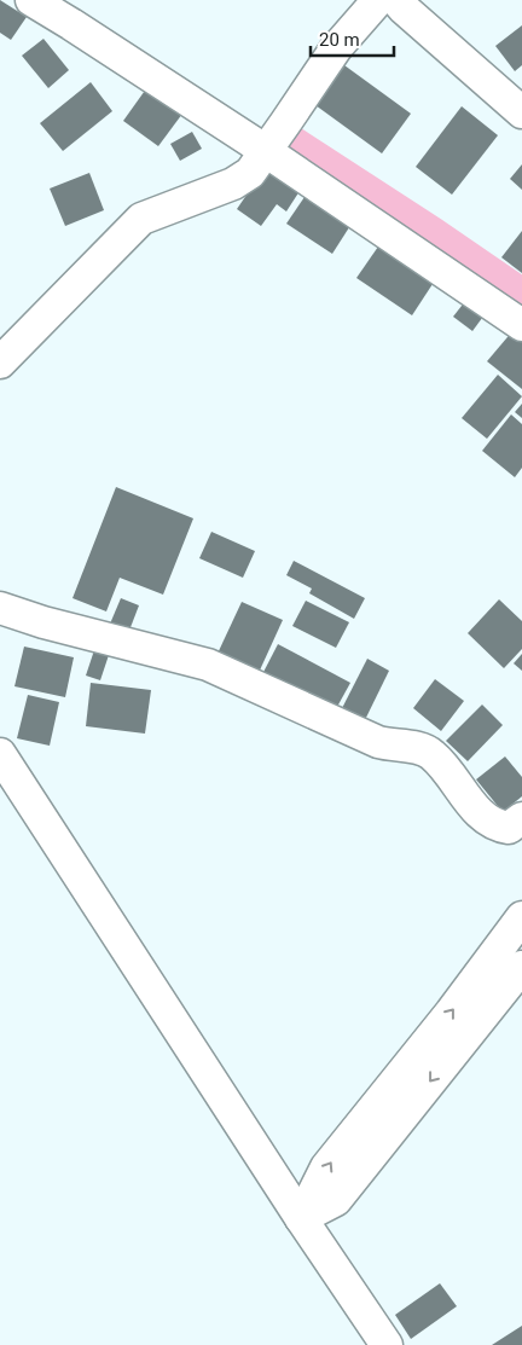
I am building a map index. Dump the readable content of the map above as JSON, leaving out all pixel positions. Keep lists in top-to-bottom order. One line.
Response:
{"scale_bar":"20 m"}
